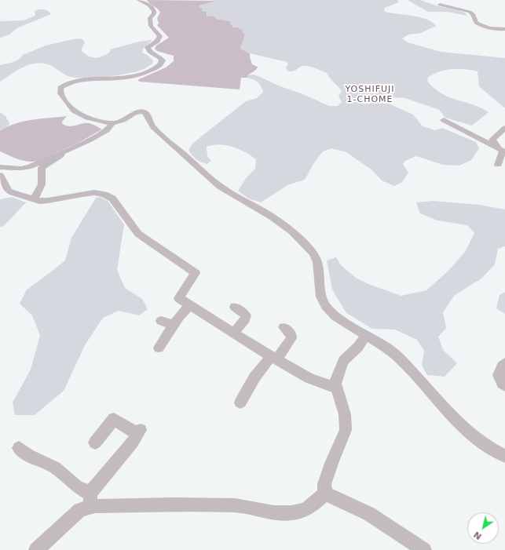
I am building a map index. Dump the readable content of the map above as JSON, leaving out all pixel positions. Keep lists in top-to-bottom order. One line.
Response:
{"districts":["YOSHIFUJI 1-CHOME"],"north":"bottom left"}
